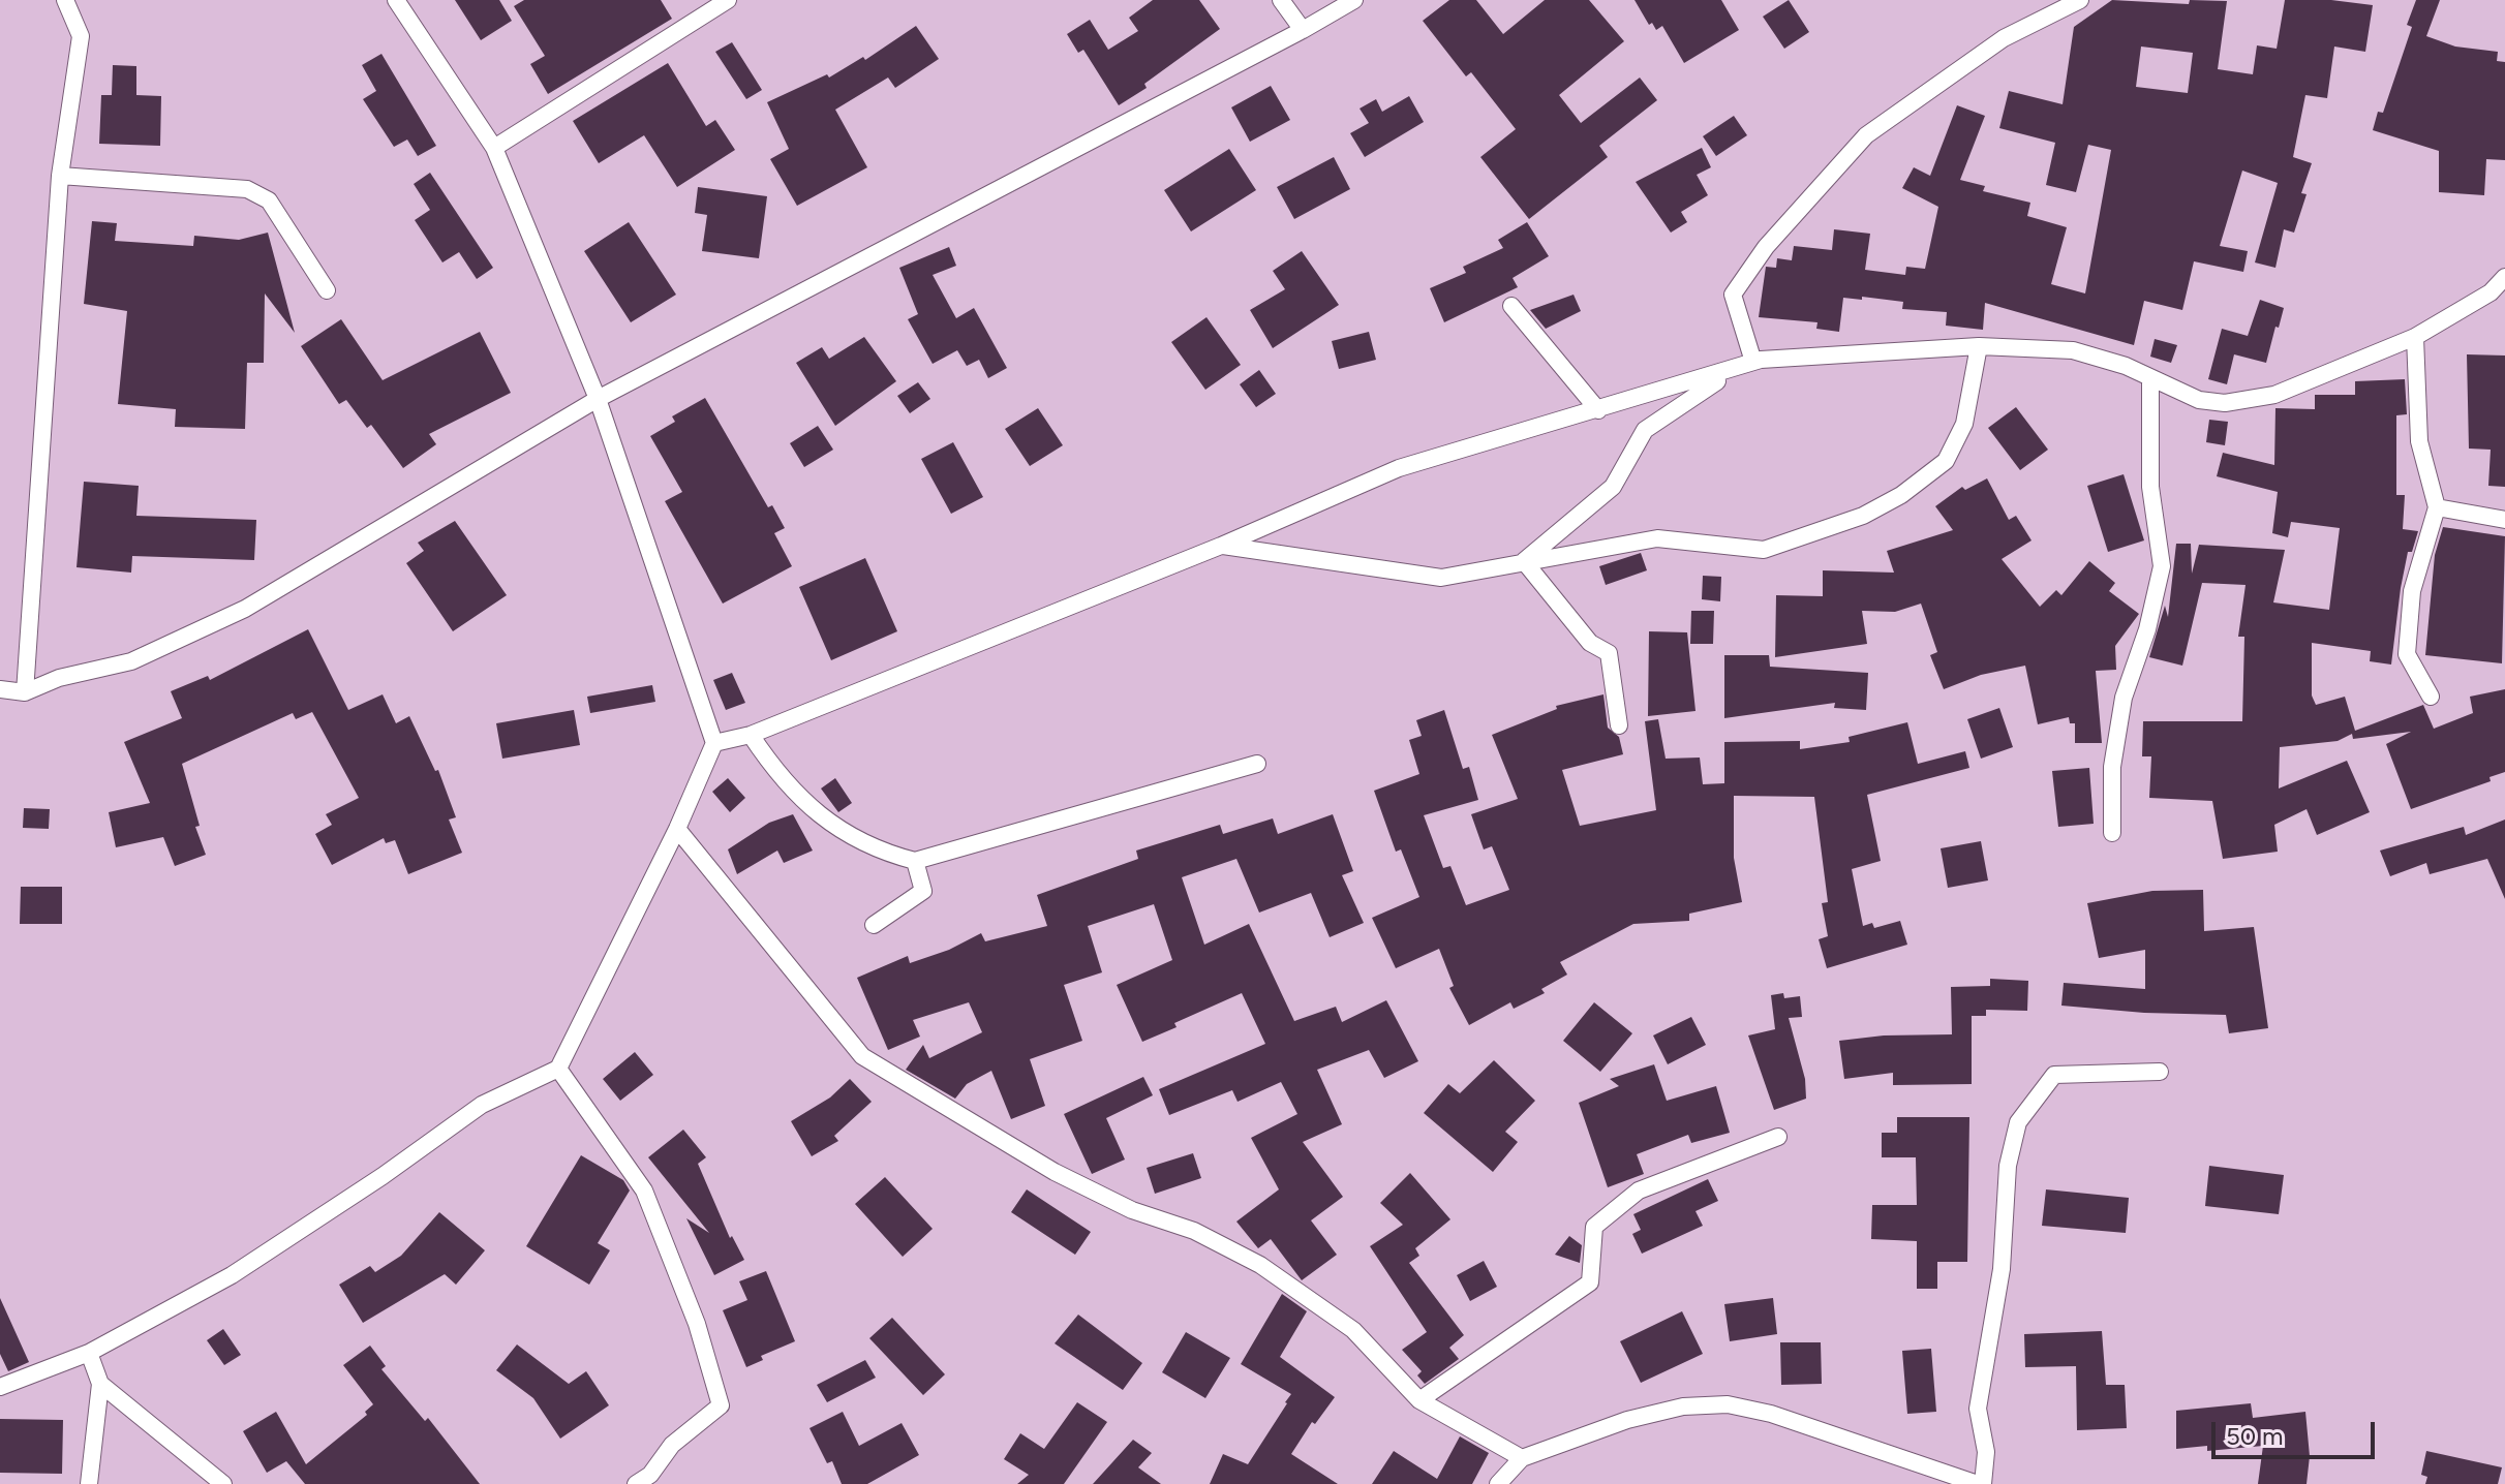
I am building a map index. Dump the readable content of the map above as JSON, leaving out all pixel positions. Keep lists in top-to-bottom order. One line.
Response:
{"scale_bar":"50 m"}
